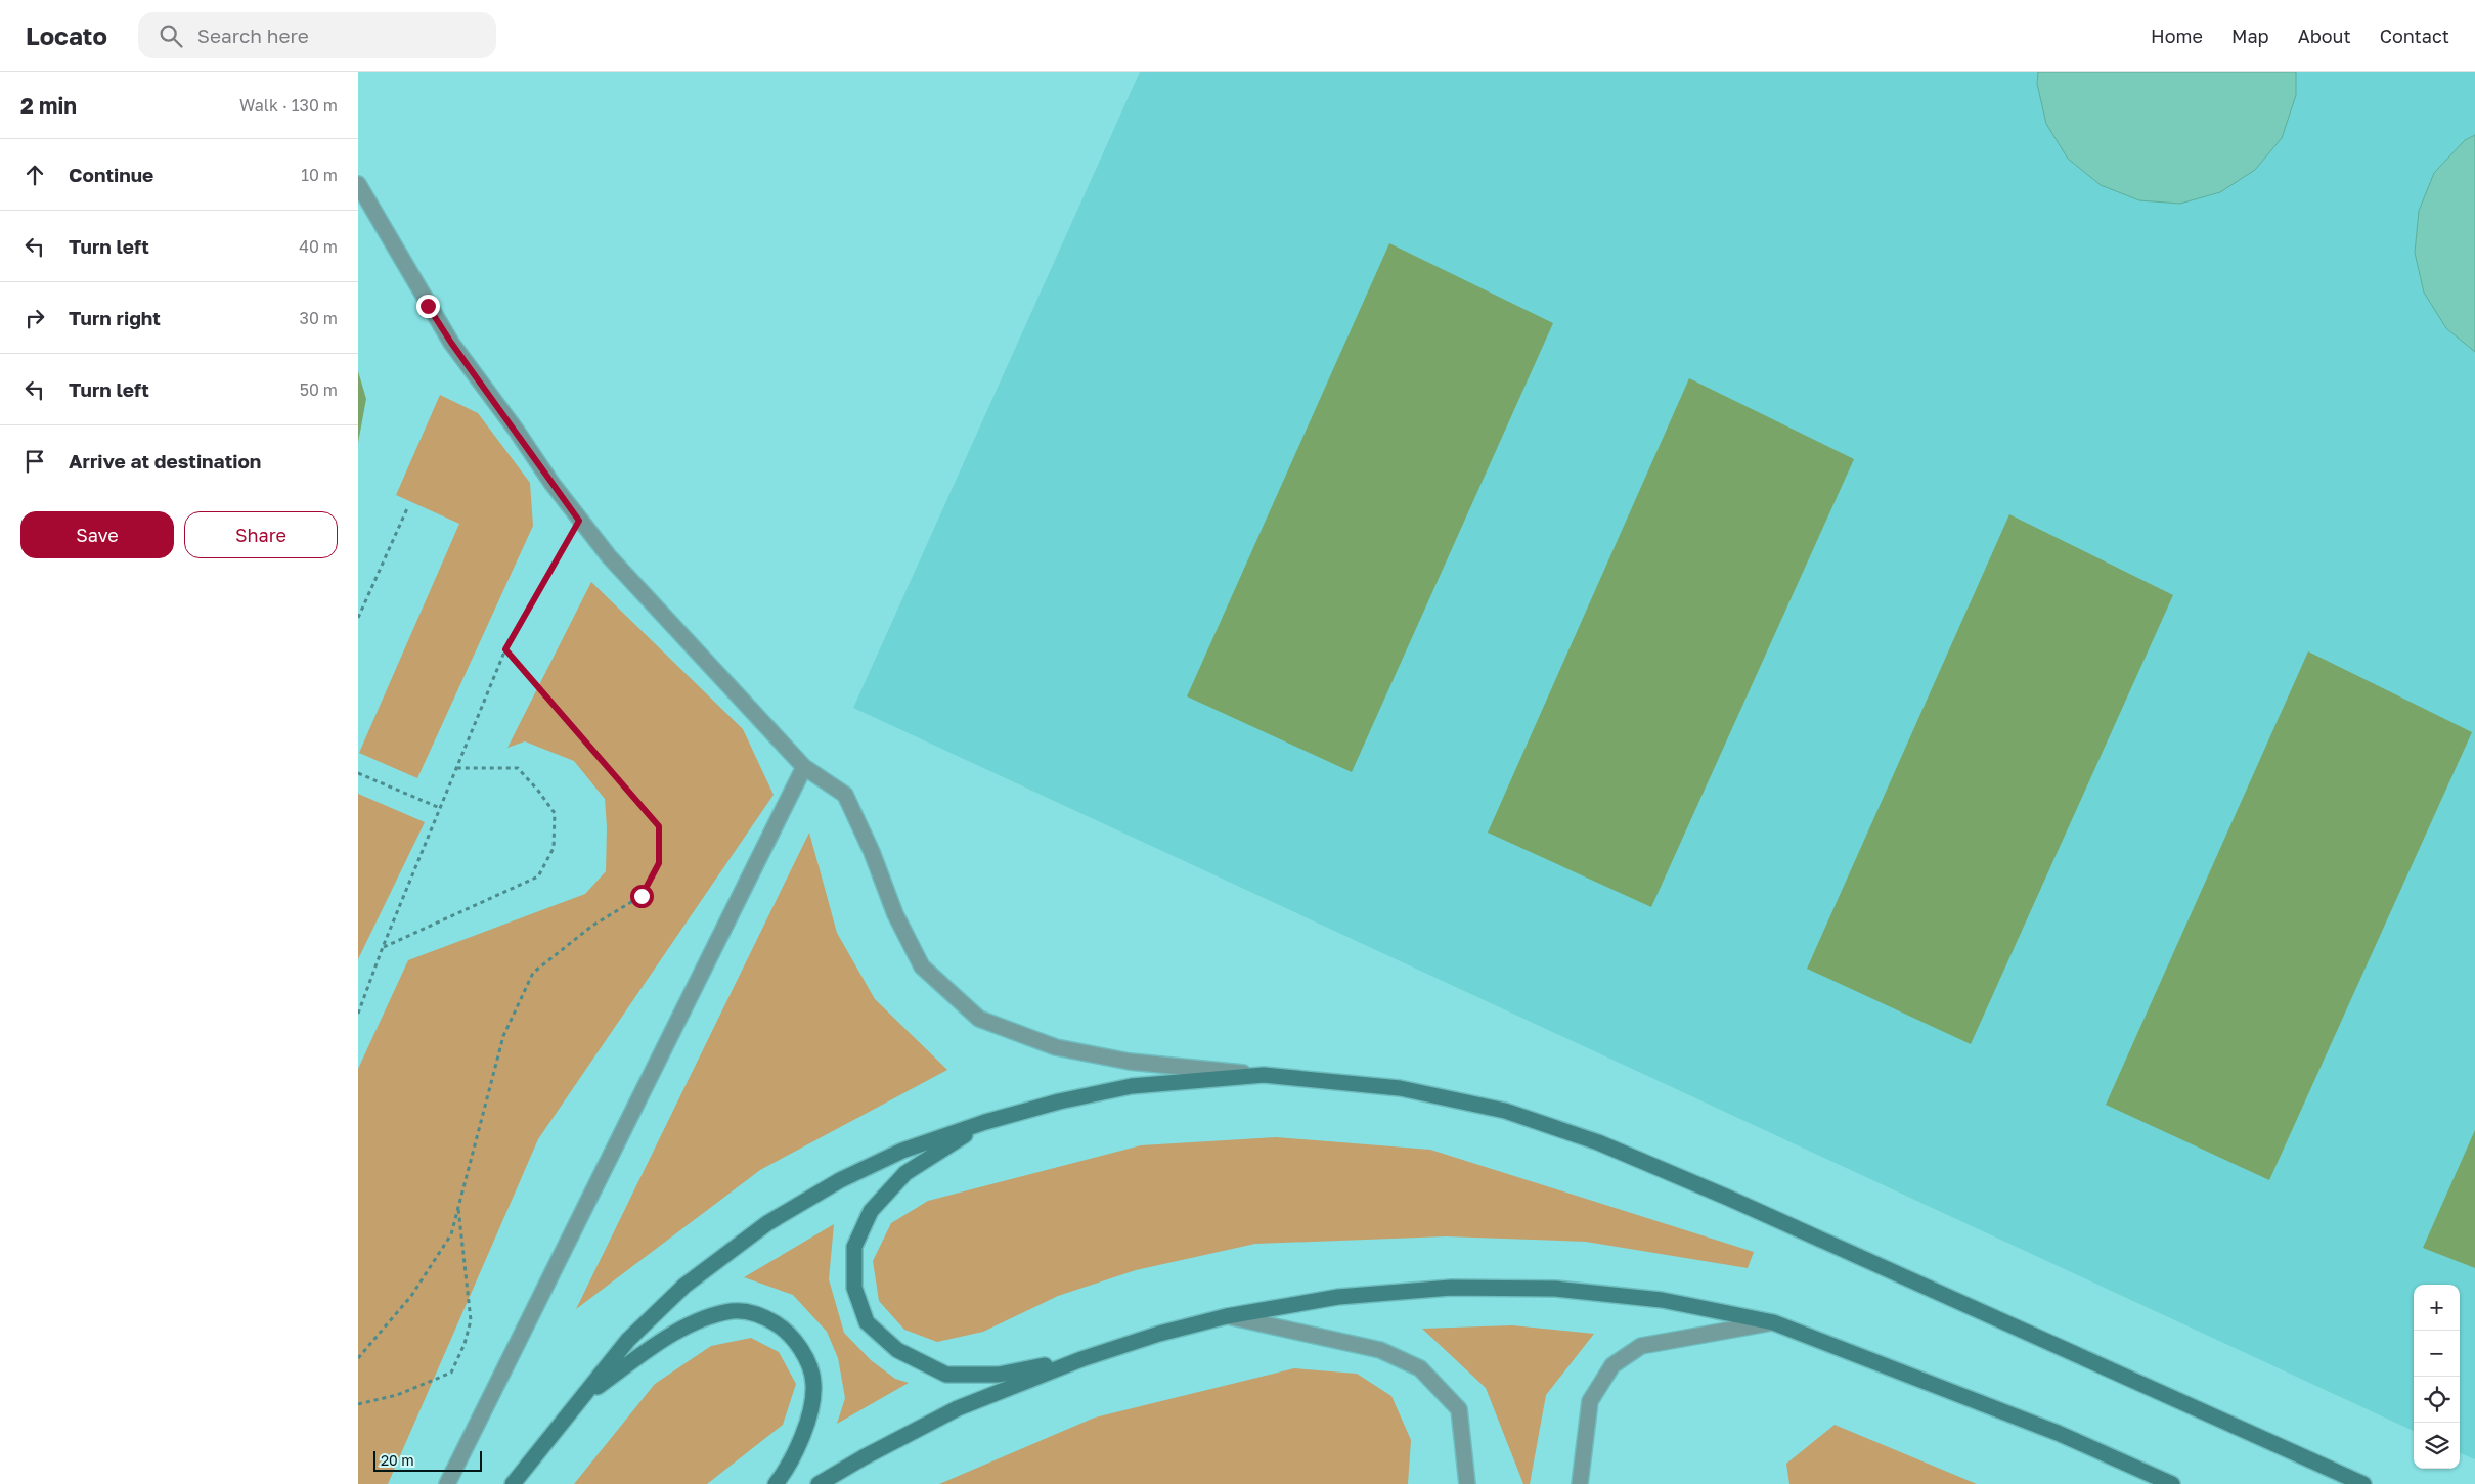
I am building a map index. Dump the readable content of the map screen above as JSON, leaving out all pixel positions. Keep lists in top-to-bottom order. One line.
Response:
{"scale_bar":"20 m","page":{"header":"Locato","search":"Search here","nav":["Home","Map","About","Contact"],"heading":["2 min","Walk · 130 m"],"list":[["Continue","10 m"],["Turn left","40 m"],["Turn right","30 m"],["Turn left","50 m"],"Arrive at destination"],"buttons":["Save","Share"],"map_buttons":["+","−"],"scale":"20 m"}}
